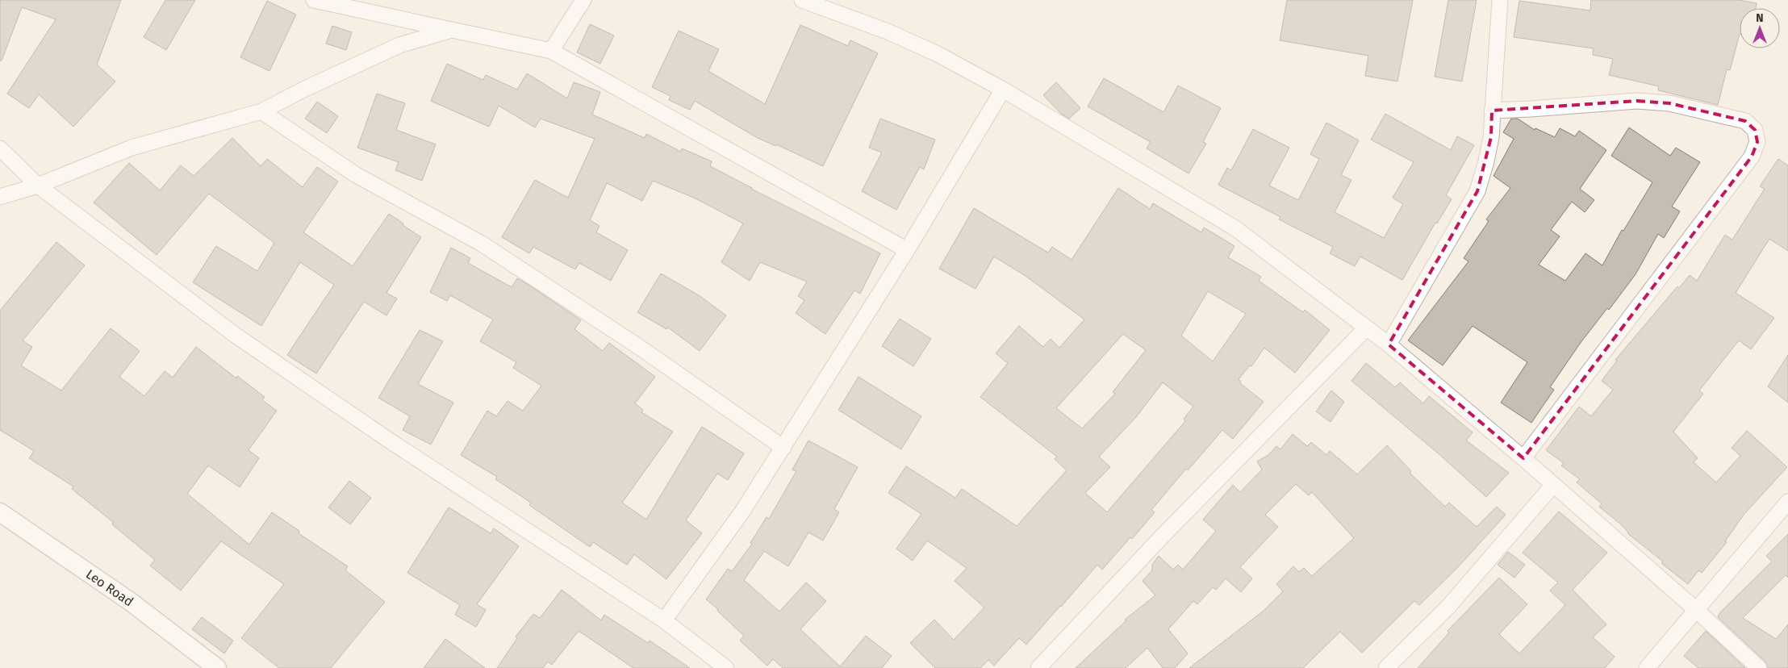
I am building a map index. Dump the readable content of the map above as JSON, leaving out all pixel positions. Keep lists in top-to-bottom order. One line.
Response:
{"streets":{"street":["Leo Road"]},"north":"top"}
